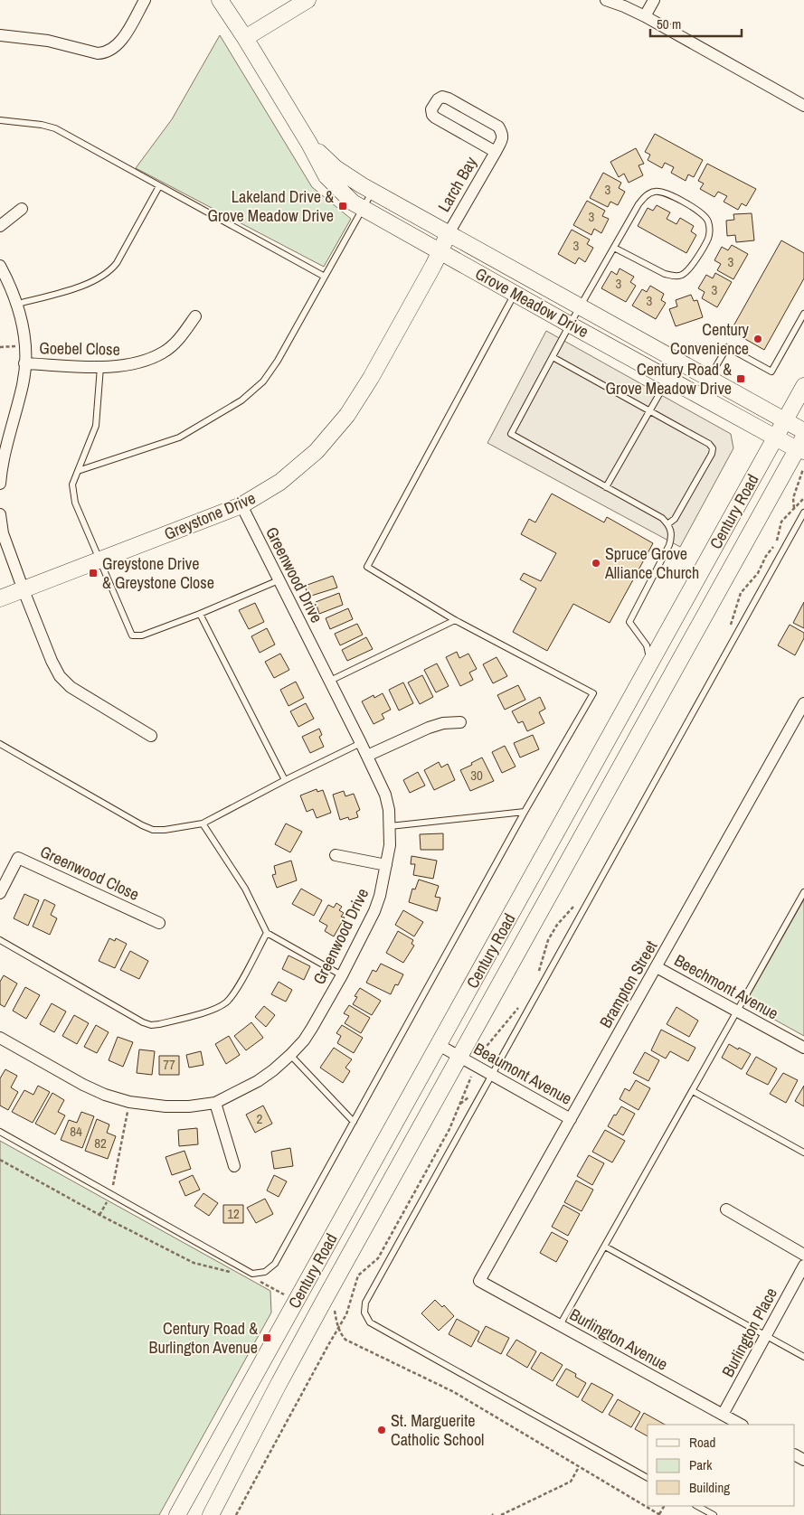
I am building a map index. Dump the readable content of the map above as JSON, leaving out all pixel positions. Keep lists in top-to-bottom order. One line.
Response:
{"streets":{"main road":["Grove Meadow Drive","Century Road","Greystone Drive"],"street":["Larch Bay","Goebel Close","Greenwood Drive","Greenwood Close","Brampton Street","Beechmont Avenue","Beaumont Avenue","Burlington Place","Burlington Avenue"]},"crossings":[["Larch Bay","Grove Meadow Drive"],["Larch Bay","Greystone Drive"],["Grove Meadow Drive","Century Road"],["Grove Meadow Drive","Greystone Drive"],["Century Road","Beaumont Avenue"],["Greystone Drive","Greenwood Drive"],["Brampton Street","Beechmont Avenue"],["Brampton Street","Beaumont Avenue"],["Brampton Street","Burlington Avenue"],["Burlington Place","Burlington Avenue"]],"places":{"transit":["Lakeland Drive & Grove Meadow Drive","Century Road & Grove Meadow Drive","Greystone Drive & Greystone Close","Century Road & Burlington Avenue"],"other":["Century Convenience","Spruce Grove Alliance Church","St. Marguerite Catholic School"]},"house_numbers":["3","3","3","3","3","3","3","30","77","2","84","82","12"],"legend":["Road","Park","Building"],"scale_bar":"50 m"}
